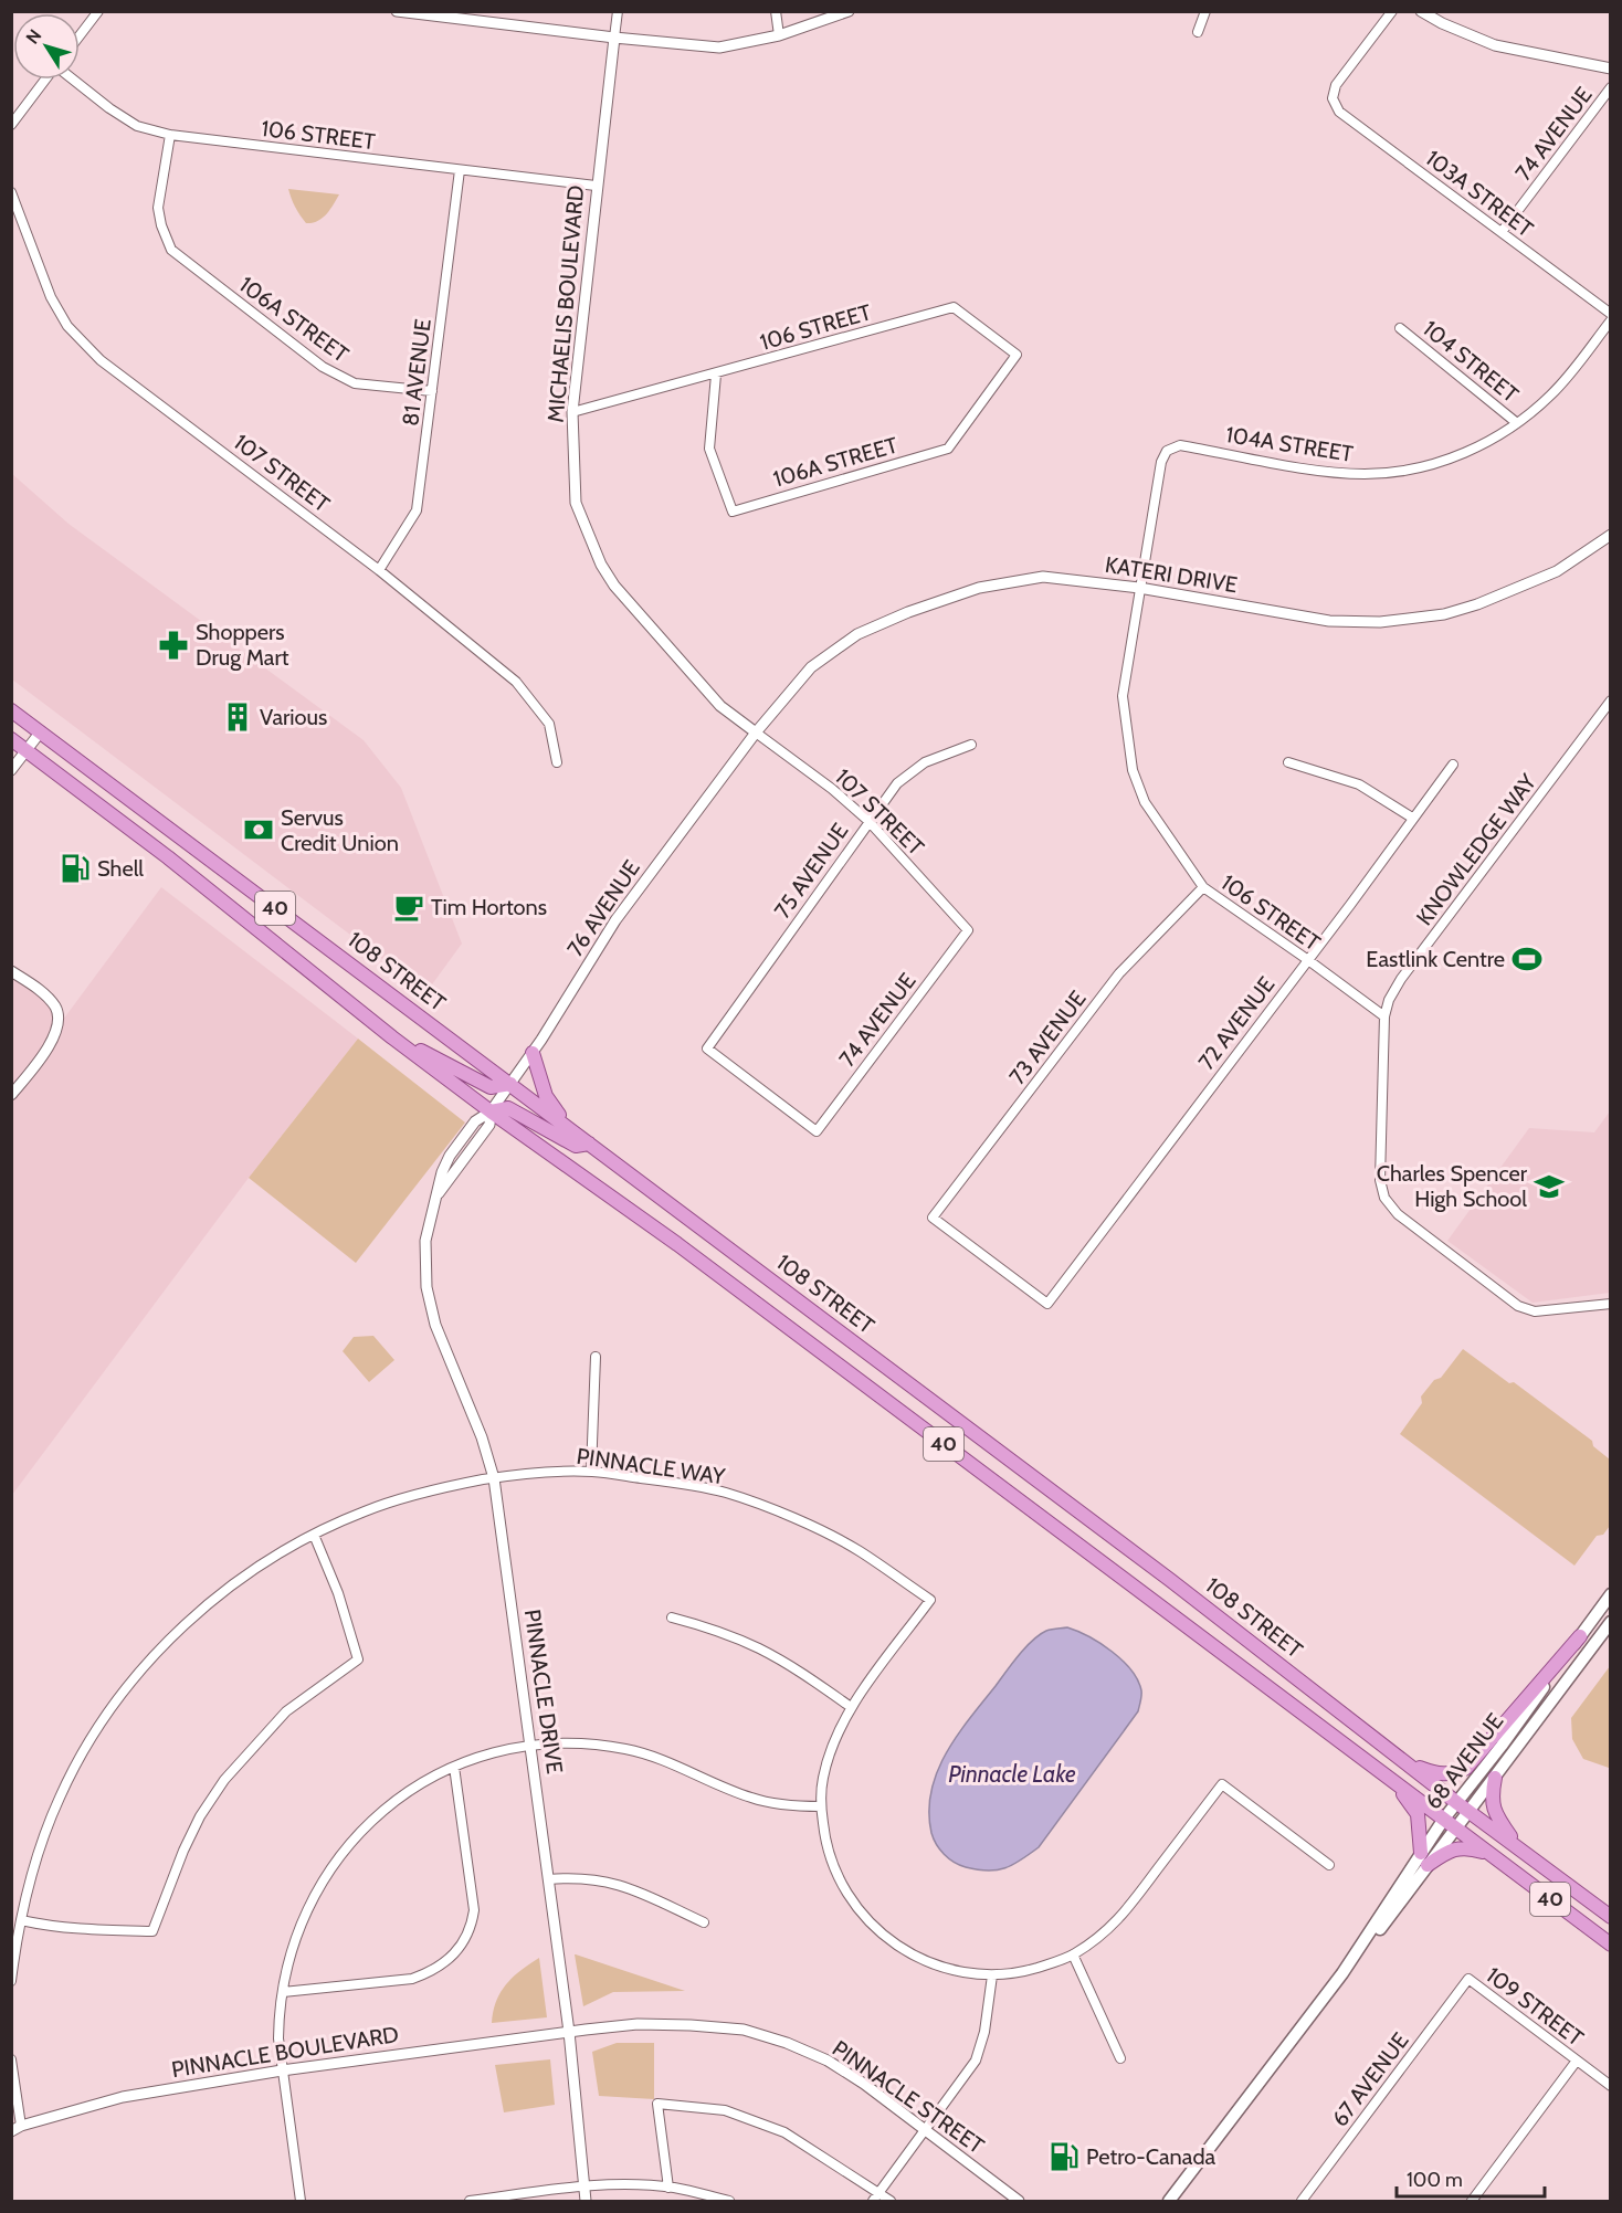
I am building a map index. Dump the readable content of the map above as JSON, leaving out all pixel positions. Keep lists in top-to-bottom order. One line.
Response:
{"streets":{"main road":["40","108 STREET","68 AVENUE"],"street":["74 AVENUE","106 STREET","103A STREET","MICHAELIS BOULEVARD","106A STREET","104 STREET","81 AVENUE","104A STREET","107 STREET","KATERI DRIVE","KNOWLEDGE WAY","75 AVENUE","76 AVENUE","72 AVENUE","73 AVENUE","PINNACLE WAY","PINNACLE DRIVE","109 STREET","PINNACLE BOULEVARD","67 AVENUE","PINNACLE STREET"]},"crossings":[["74 AVENUE","103A STREET"],["74 AVENUE","107 STREET"],["74 AVENUE","75 AVENUE"],["106 STREET","MICHAELIS BOULEVARD"],["106 STREET","106A STREET"],["106 STREET","81 AVENUE"],["106 STREET","104A STREET"],["106 STREET","KATERI DRIVE"],["106 STREET","KNOWLEDGE WAY"],["106 STREET","72 AVENUE"],["106 STREET","73 AVENUE"],["MICHAELIS BOULEVARD","107 STREET"],["MICHAELIS BOULEVARD","KATERI DRIVE"],["MICHAELIS BOULEVARD","76 AVENUE"],["106A STREET","81 AVENUE"],["104 STREET","104A STREET"],["81 AVENUE","107 STREET"],["104A STREET","KATERI DRIVE"],["107 STREET","KATERI DRIVE"],["107 STREET","75 AVENUE"],["107 STREET","76 AVENUE"],["KATERI DRIVE","76 AVENUE"],["40","76 AVENUE"],["40","PINNACLE DRIVE"],["40","68 AVENUE"],["76 AVENUE","108 STREET"],["76 AVENUE","PINNACLE DRIVE"],["108 STREET","68 AVENUE"],["72 AVENUE","73 AVENUE"],["PINNACLE WAY","PINNACLE DRIVE"],["PINNACLE DRIVE","PINNACLE BOULEVARD"],["PINNACLE DRIVE","PINNACLE STREET"],["109 STREET","67 AVENUE"],["PINNACLE BOULEVARD","PINNACLE STREET"]],"water":["Pinnacle Lake"],"places":{"pharmacy":["Shoppers Drug Mart"],"building":["Various"],"bank":["Servus Credit Union"],"fuel station":["Shell","Petro-Canada"],"cafe":["Tim Hortons"],"sports":["Eastlink Centre"],"school or university":["Charles Spencer High School"]},"scale_bar":"100 m","north":"top left"}
